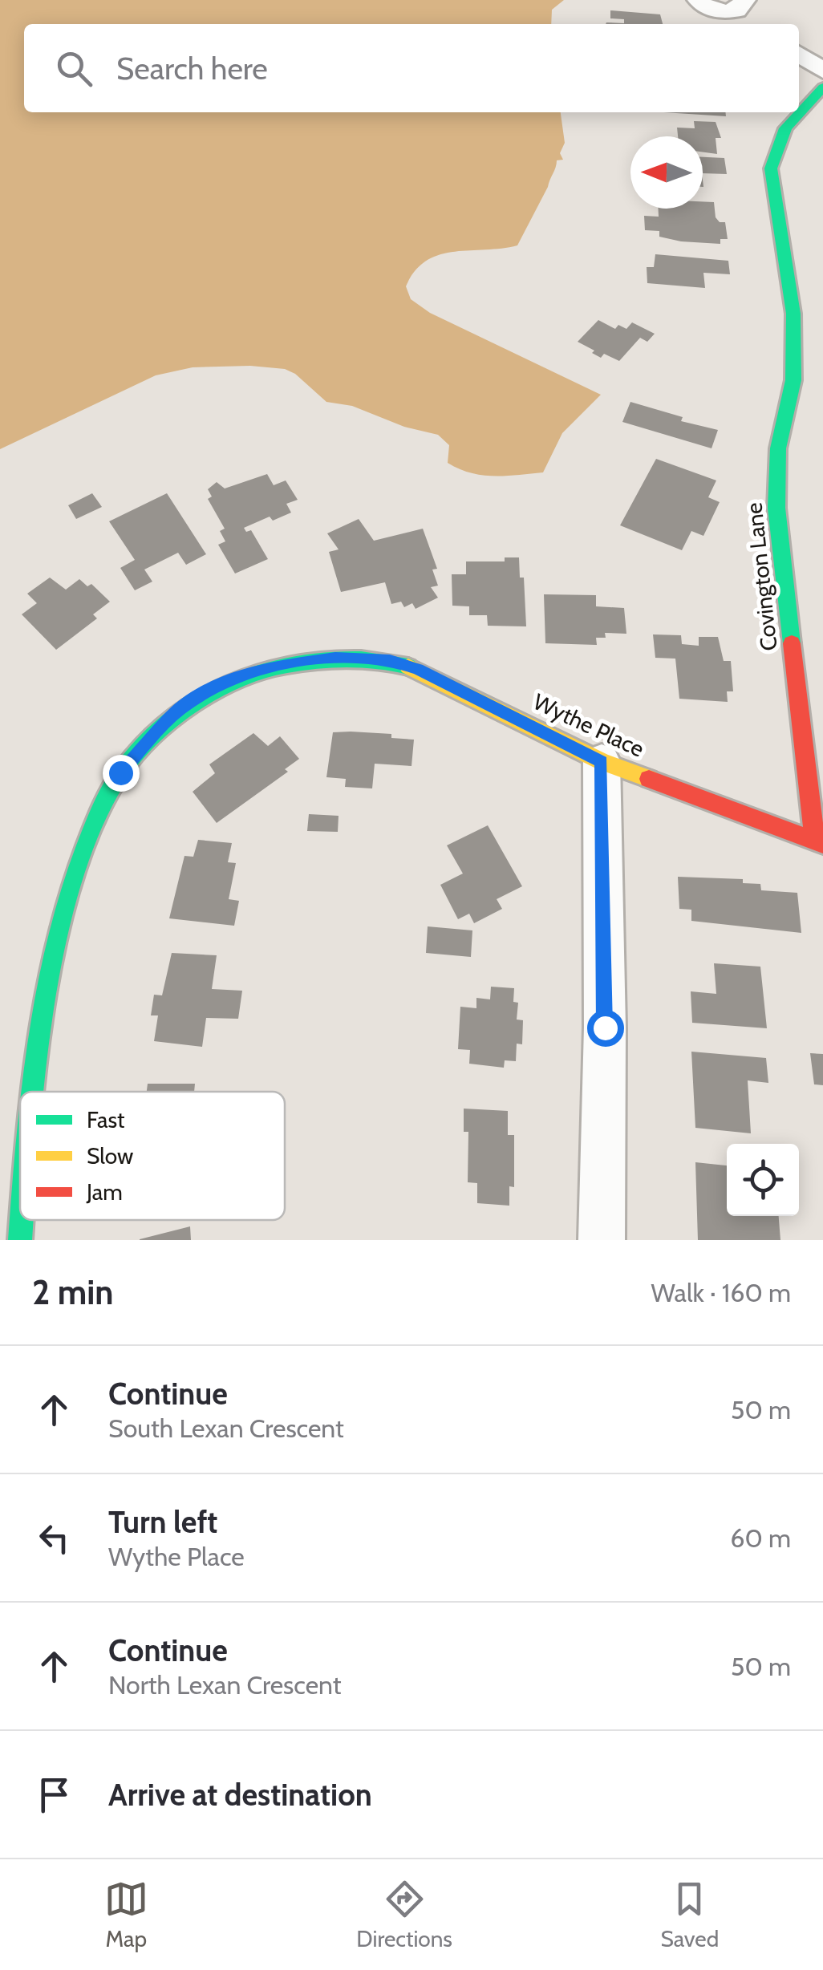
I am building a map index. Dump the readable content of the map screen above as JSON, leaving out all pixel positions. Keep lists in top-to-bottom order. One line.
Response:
{"streets":{"street":["Covington Lane","Wythe Place"]},"crossings":[["Covington Lane","Wythe Place"]],"legend":["Fast","Slow","Jam"],"north":"left","page":{"search":"Search here","heading":["2 min","Walk · 160 m"],"list":[["Continue","South Lexan Crescent","50 m"],["Turn left","Wythe Place","60 m"],["Continue","North Lexan Crescent","50 m"],"Arrive at destination"],"nav":["Map","Directions","Saved"]}}
